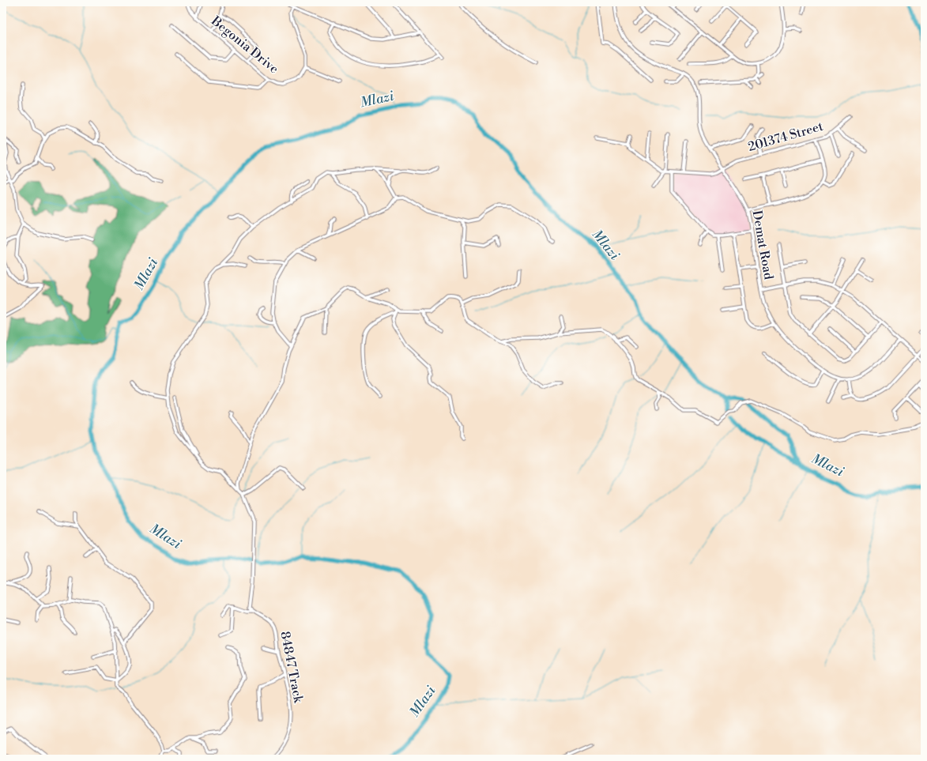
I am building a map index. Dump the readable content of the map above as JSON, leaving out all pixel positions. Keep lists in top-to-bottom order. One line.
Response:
{"streets":{"street":["Begonia Drive","201374 Street","Demat Road","84847 Track"]},"crossings":[["201374 Street","Demat Road"]],"water":["Mlazi"]}
